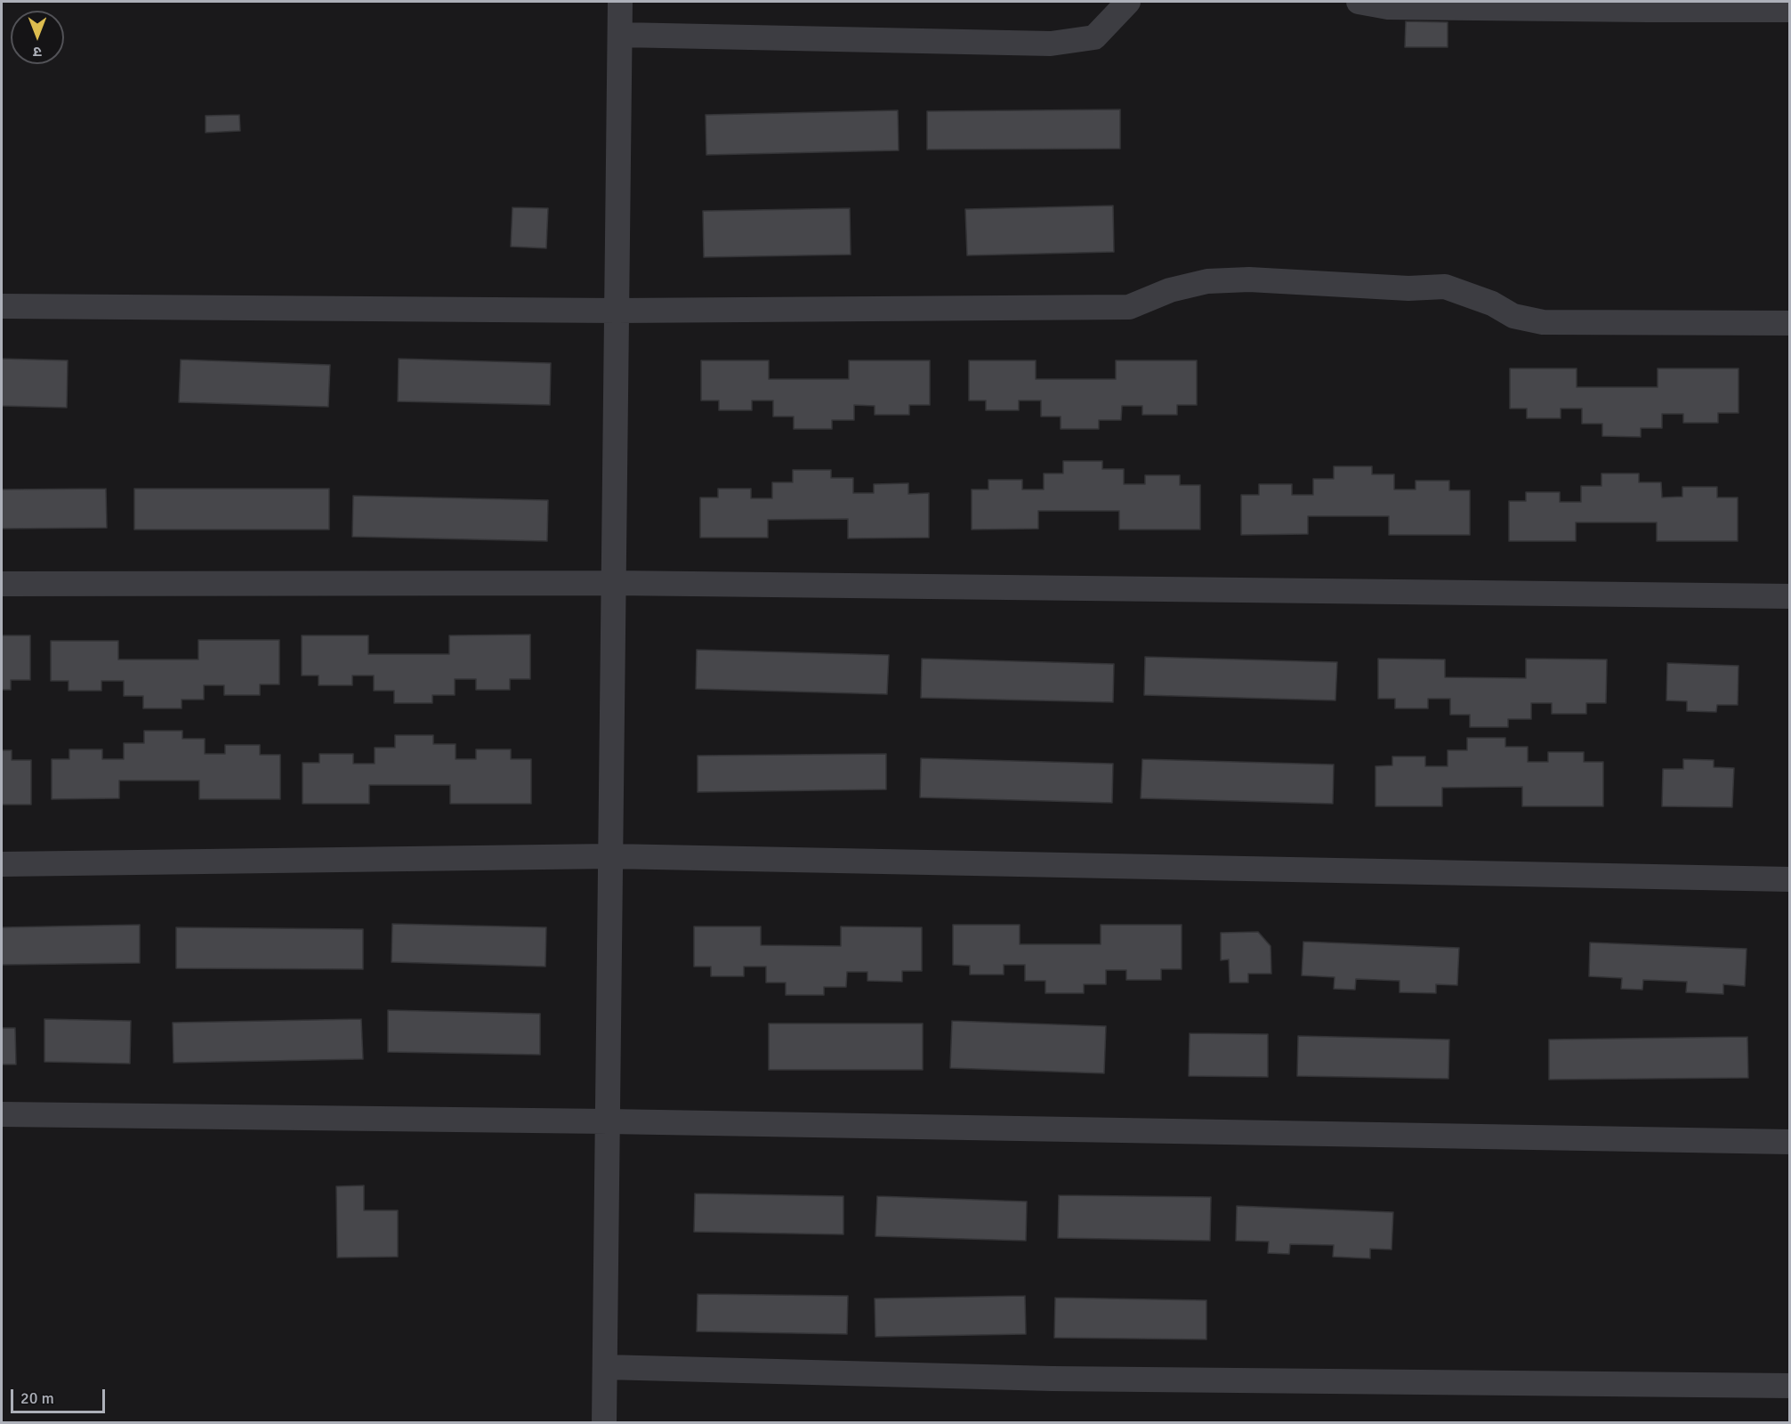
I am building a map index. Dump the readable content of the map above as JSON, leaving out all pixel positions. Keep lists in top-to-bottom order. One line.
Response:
{"scale_bar":"20 m","north":"bottom"}
